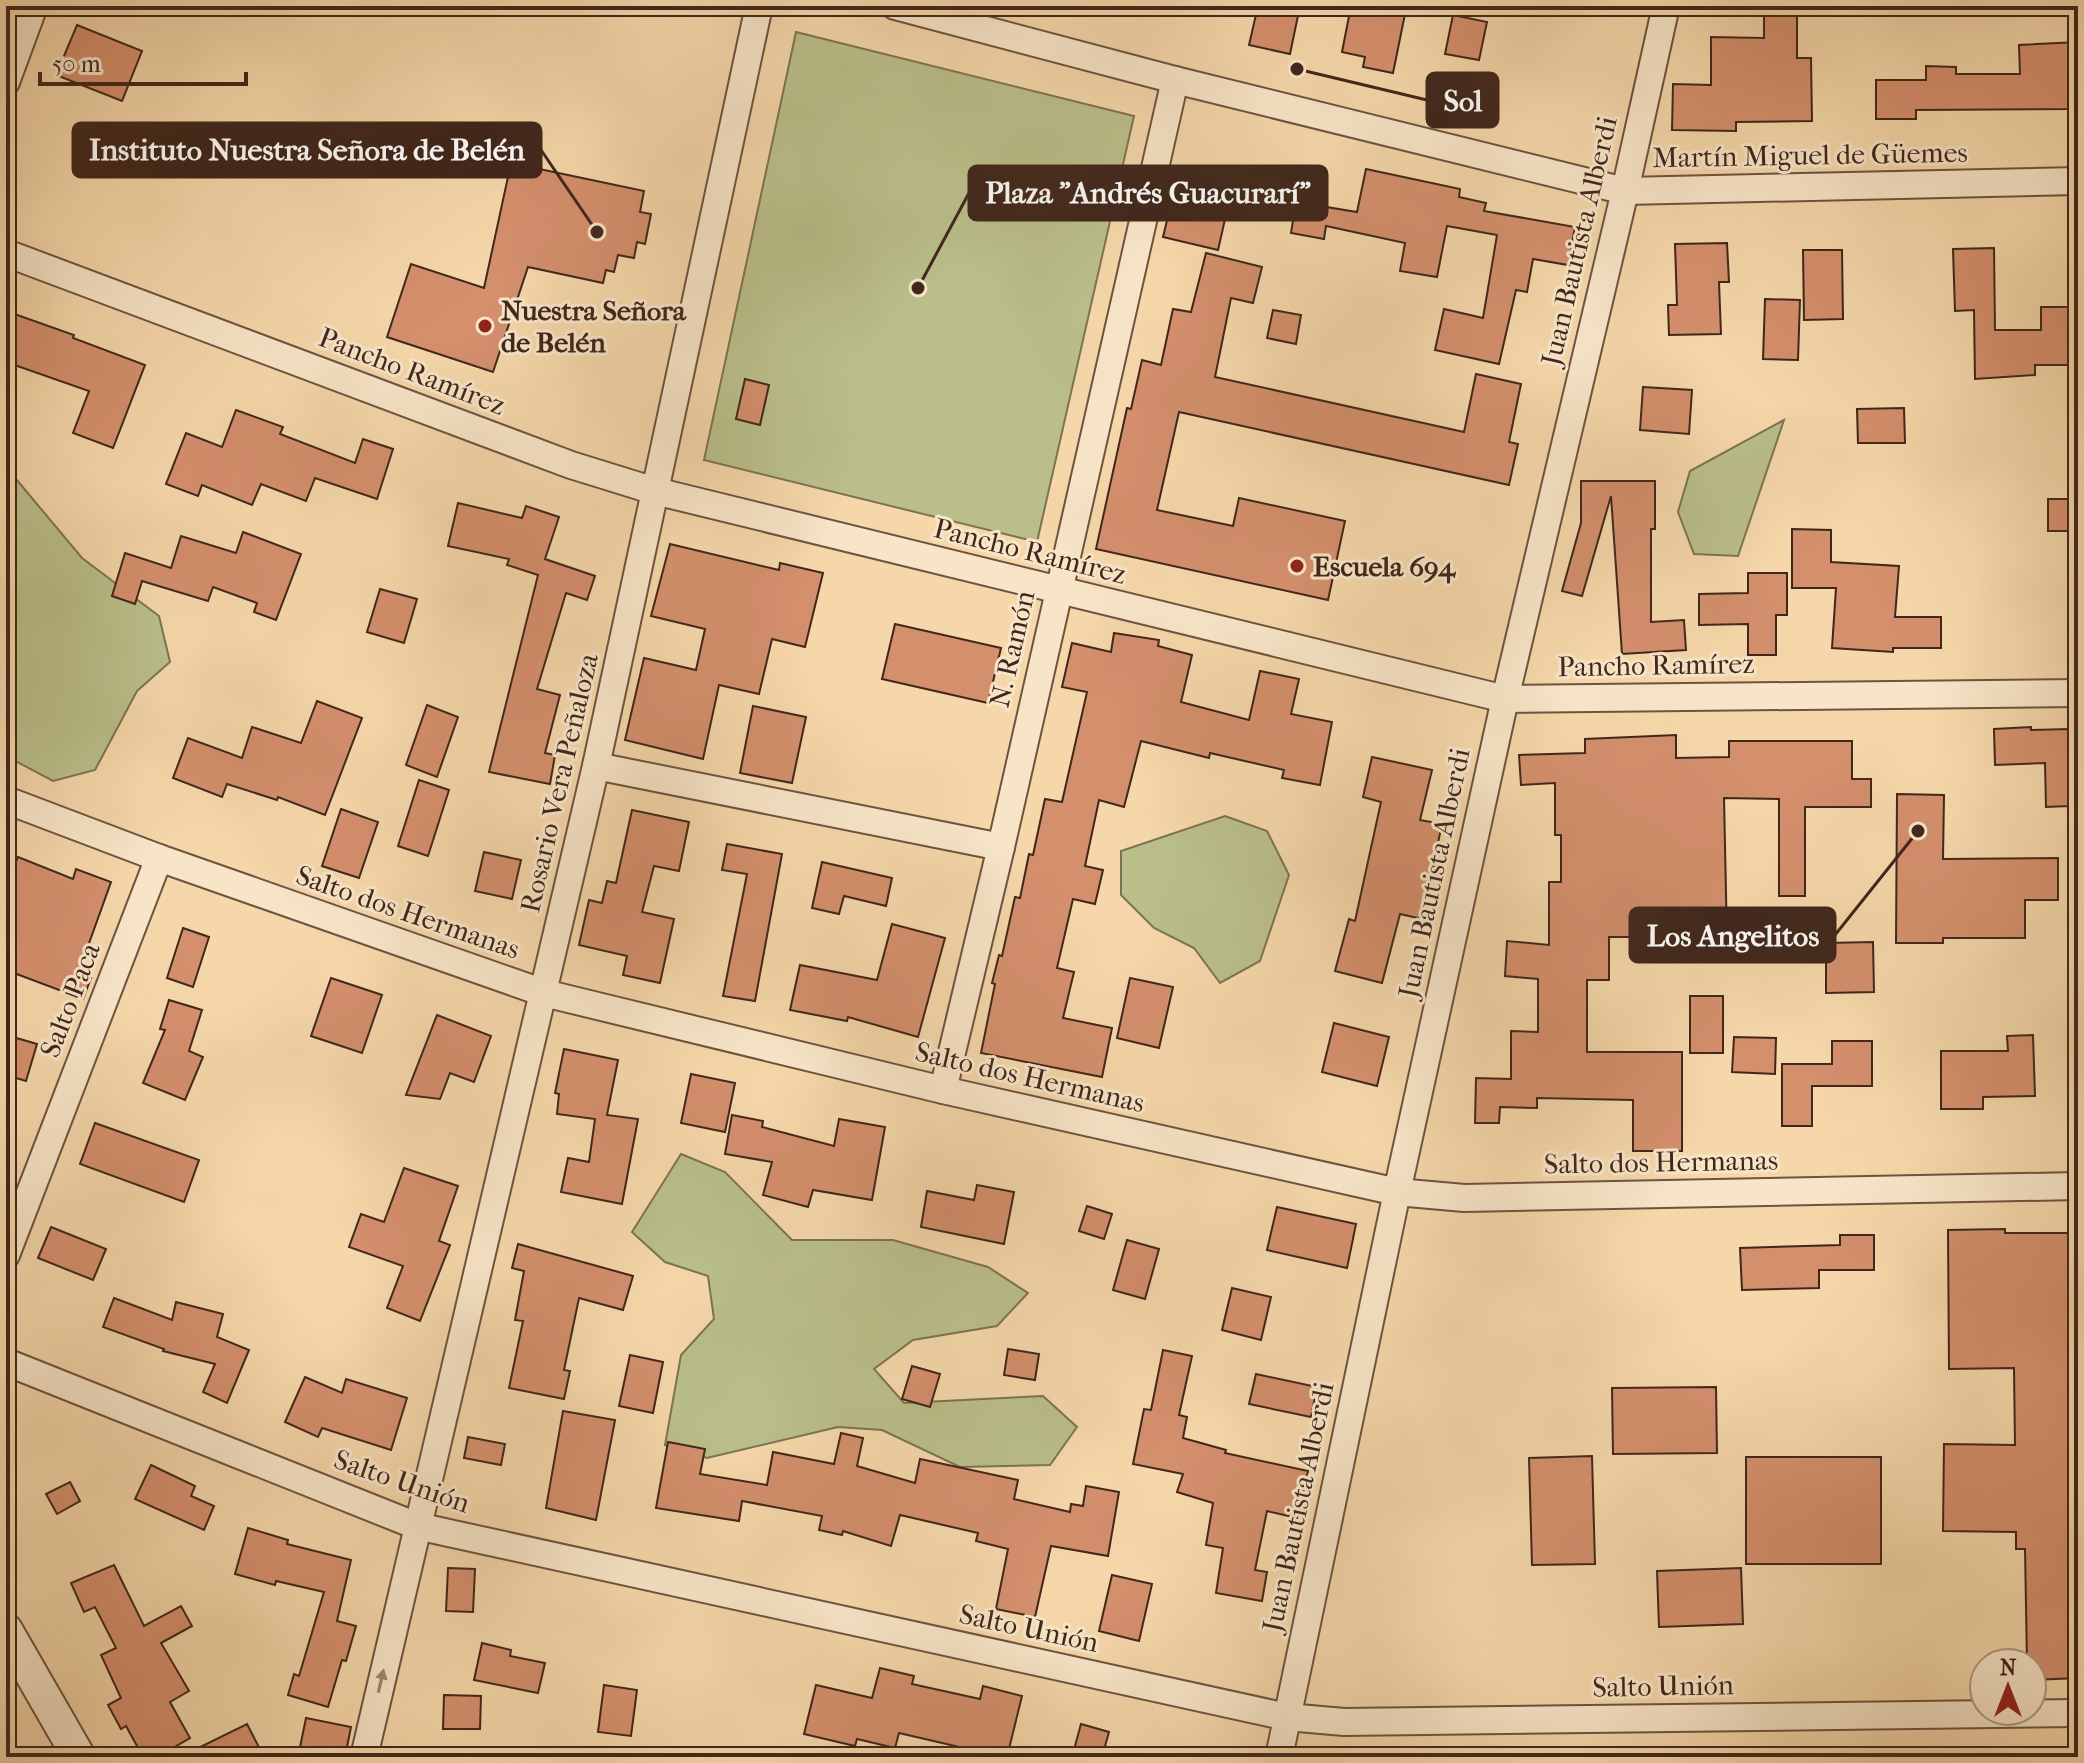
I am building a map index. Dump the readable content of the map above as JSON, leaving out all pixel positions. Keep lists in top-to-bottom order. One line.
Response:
{"streets":{"street":["Martín Miguel de Güemes","Juan Bautista Alberdi","Pancho Ramírez","N. Ramón","Rosario Vera Peñaloza","Salto dos Hermanas","Salto Paca","Salto Unión"]},"crossings":[["Martín Miguel de Güemes","Juan Bautista Alberdi"],["Martín Miguel de Güemes","N. Ramón"],["Juan Bautista Alberdi","Pancho Ramírez"],["Juan Bautista Alberdi","Salto dos Hermanas"],["Juan Bautista Alberdi","Salto Unión"],["Pancho Ramírez","N. Ramón"],["Pancho Ramírez","Rosario Vera Peñaloza"],["N. Ramón","Salto dos Hermanas"],["Rosario Vera Peñaloza","Salto dos Hermanas"],["Rosario Vera Peñaloza","Salto Unión"],["Salto dos Hermanas","Salto Paca"]],"places":["Sol","Instituto Nuestra Señora de Belén","Plaza \"Andrés Guacurarí\"","Nuestra Señora de Belén","Escuela 694","Los Angelitos"],"scale_bar":"50 m","north":"top"}
